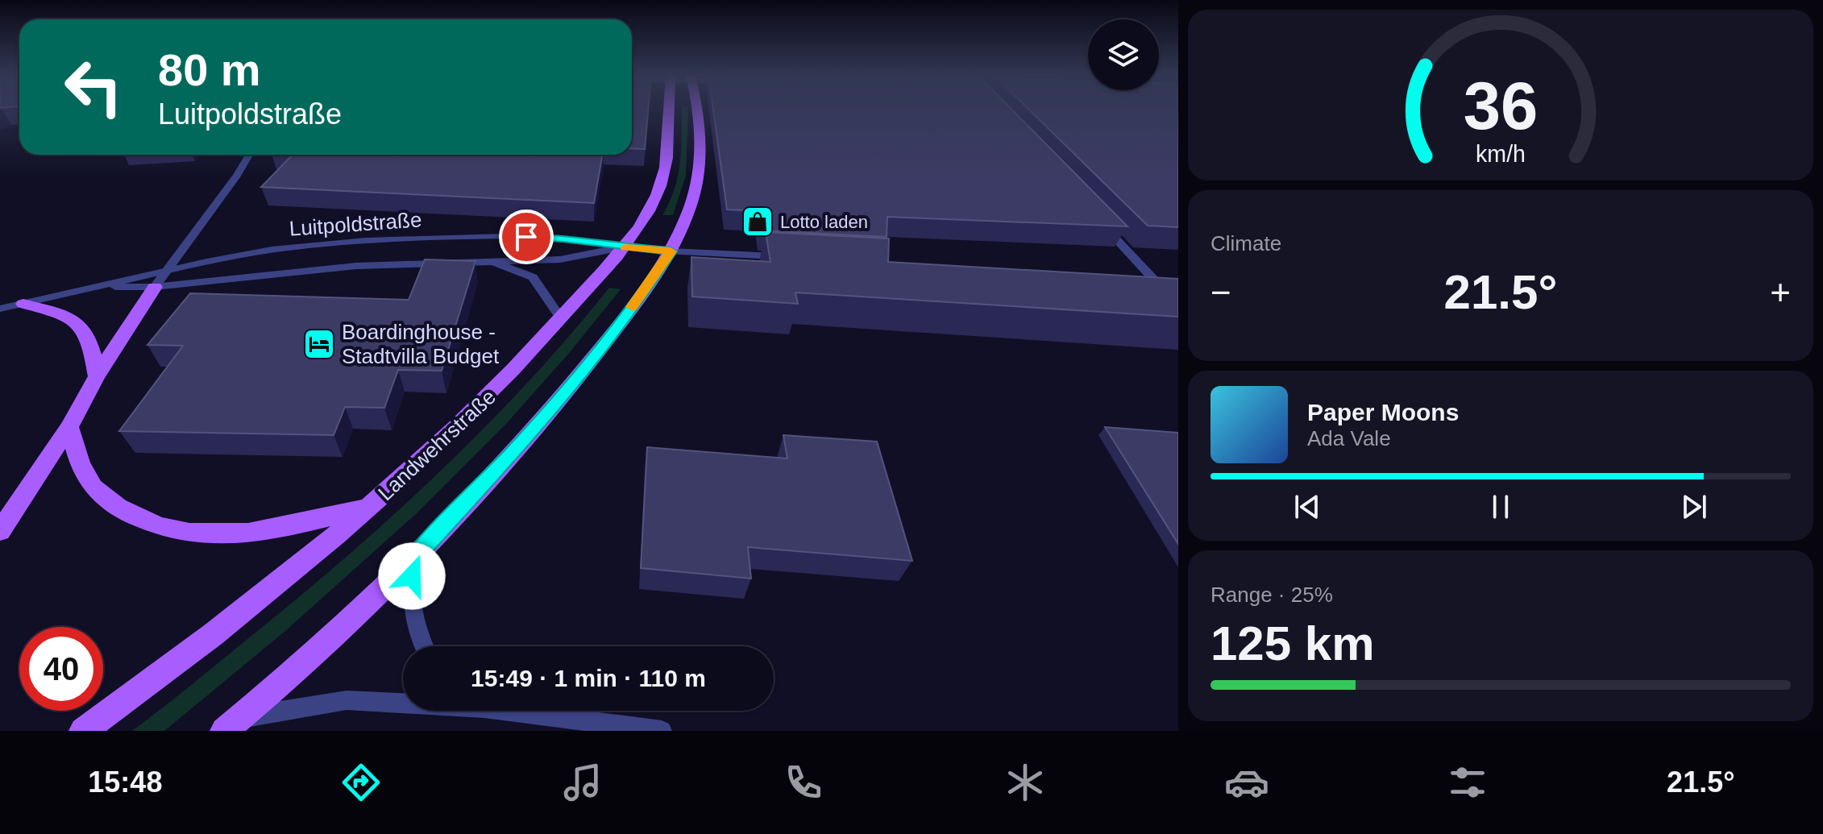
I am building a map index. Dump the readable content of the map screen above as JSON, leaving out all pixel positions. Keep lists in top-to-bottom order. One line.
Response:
{"streets":{"main road":["Landwehrstraße"],"street":["Luitpoldstraße"]},"crossings":[["Luitpoldstraße","Landwehrstraße"]],"places":{"shop":["Lotto laden"],"hotel":["Boardinghouse - Stadtvilla Budget"]},"page":{"turn":["80 m","Luitpoldstraße"],"tile":["Climate",["Range · 25%","125 km"]],"heat":["−","21.5°","+"],"song":["Paper Moons","Ada Vale"],"limit":"40","trip":"15:49 · 1 min · 110 m","tabs":["15:48","21.5°"],"gauge":["36","km/h"]}}
